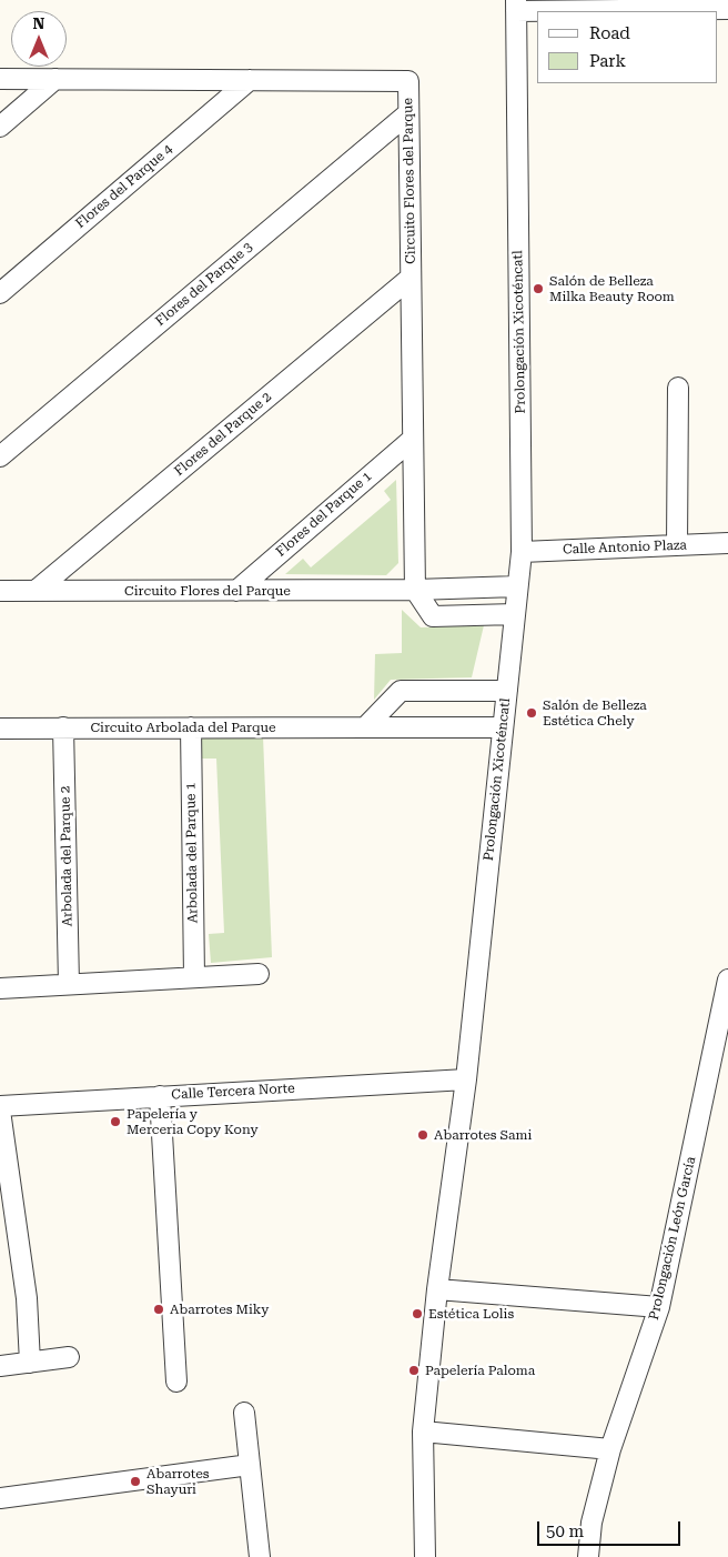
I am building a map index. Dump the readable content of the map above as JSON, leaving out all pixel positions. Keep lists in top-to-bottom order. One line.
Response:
{"streets":{"street":["Circuito Flores del Parque","Flores del Parque 4","Flores del Parque 3","Prolongación Xicoténcatl","Flores del Parque 2","Flores del Parque 1","Calle Antonio Plaza","Circuito Arbolada del Parque","Arbolada del Parque 1","Arbolada del Parque 2","Calle Tercera Norte","Prolongación León García"]},"crossings":[["Circuito Flores del Parque","Flores del Parque 4"],["Circuito Flores del Parque","Flores del Parque 3"],["Circuito Flores del Parque","Prolongación Xicoténcatl"],["Circuito Flores del Parque","Flores del Parque 2"],["Circuito Flores del Parque","Flores del Parque 1"],["Prolongación Xicoténcatl","Calle Antonio Plaza"],["Prolongación Xicoténcatl","Circuito Arbolada del Parque"],["Prolongación Xicoténcatl","Calle Tercera Norte"],["Circuito Arbolada del Parque","Arbolada del Parque 1"],["Circuito Arbolada del Parque","Arbolada del Parque 2"]],"places":["Salón de Belleza Milka Beauty Room","Salón de Belleza Estética Chely","Papelería y Merceria Copy Kony","Abarrotes Sami","Abarrotes Miky","Estética Lolis","Papelería Paloma","Abarrotes Shayuri"],"legend":["Road","Park"],"scale_bar":"50 m","north":"top"}
